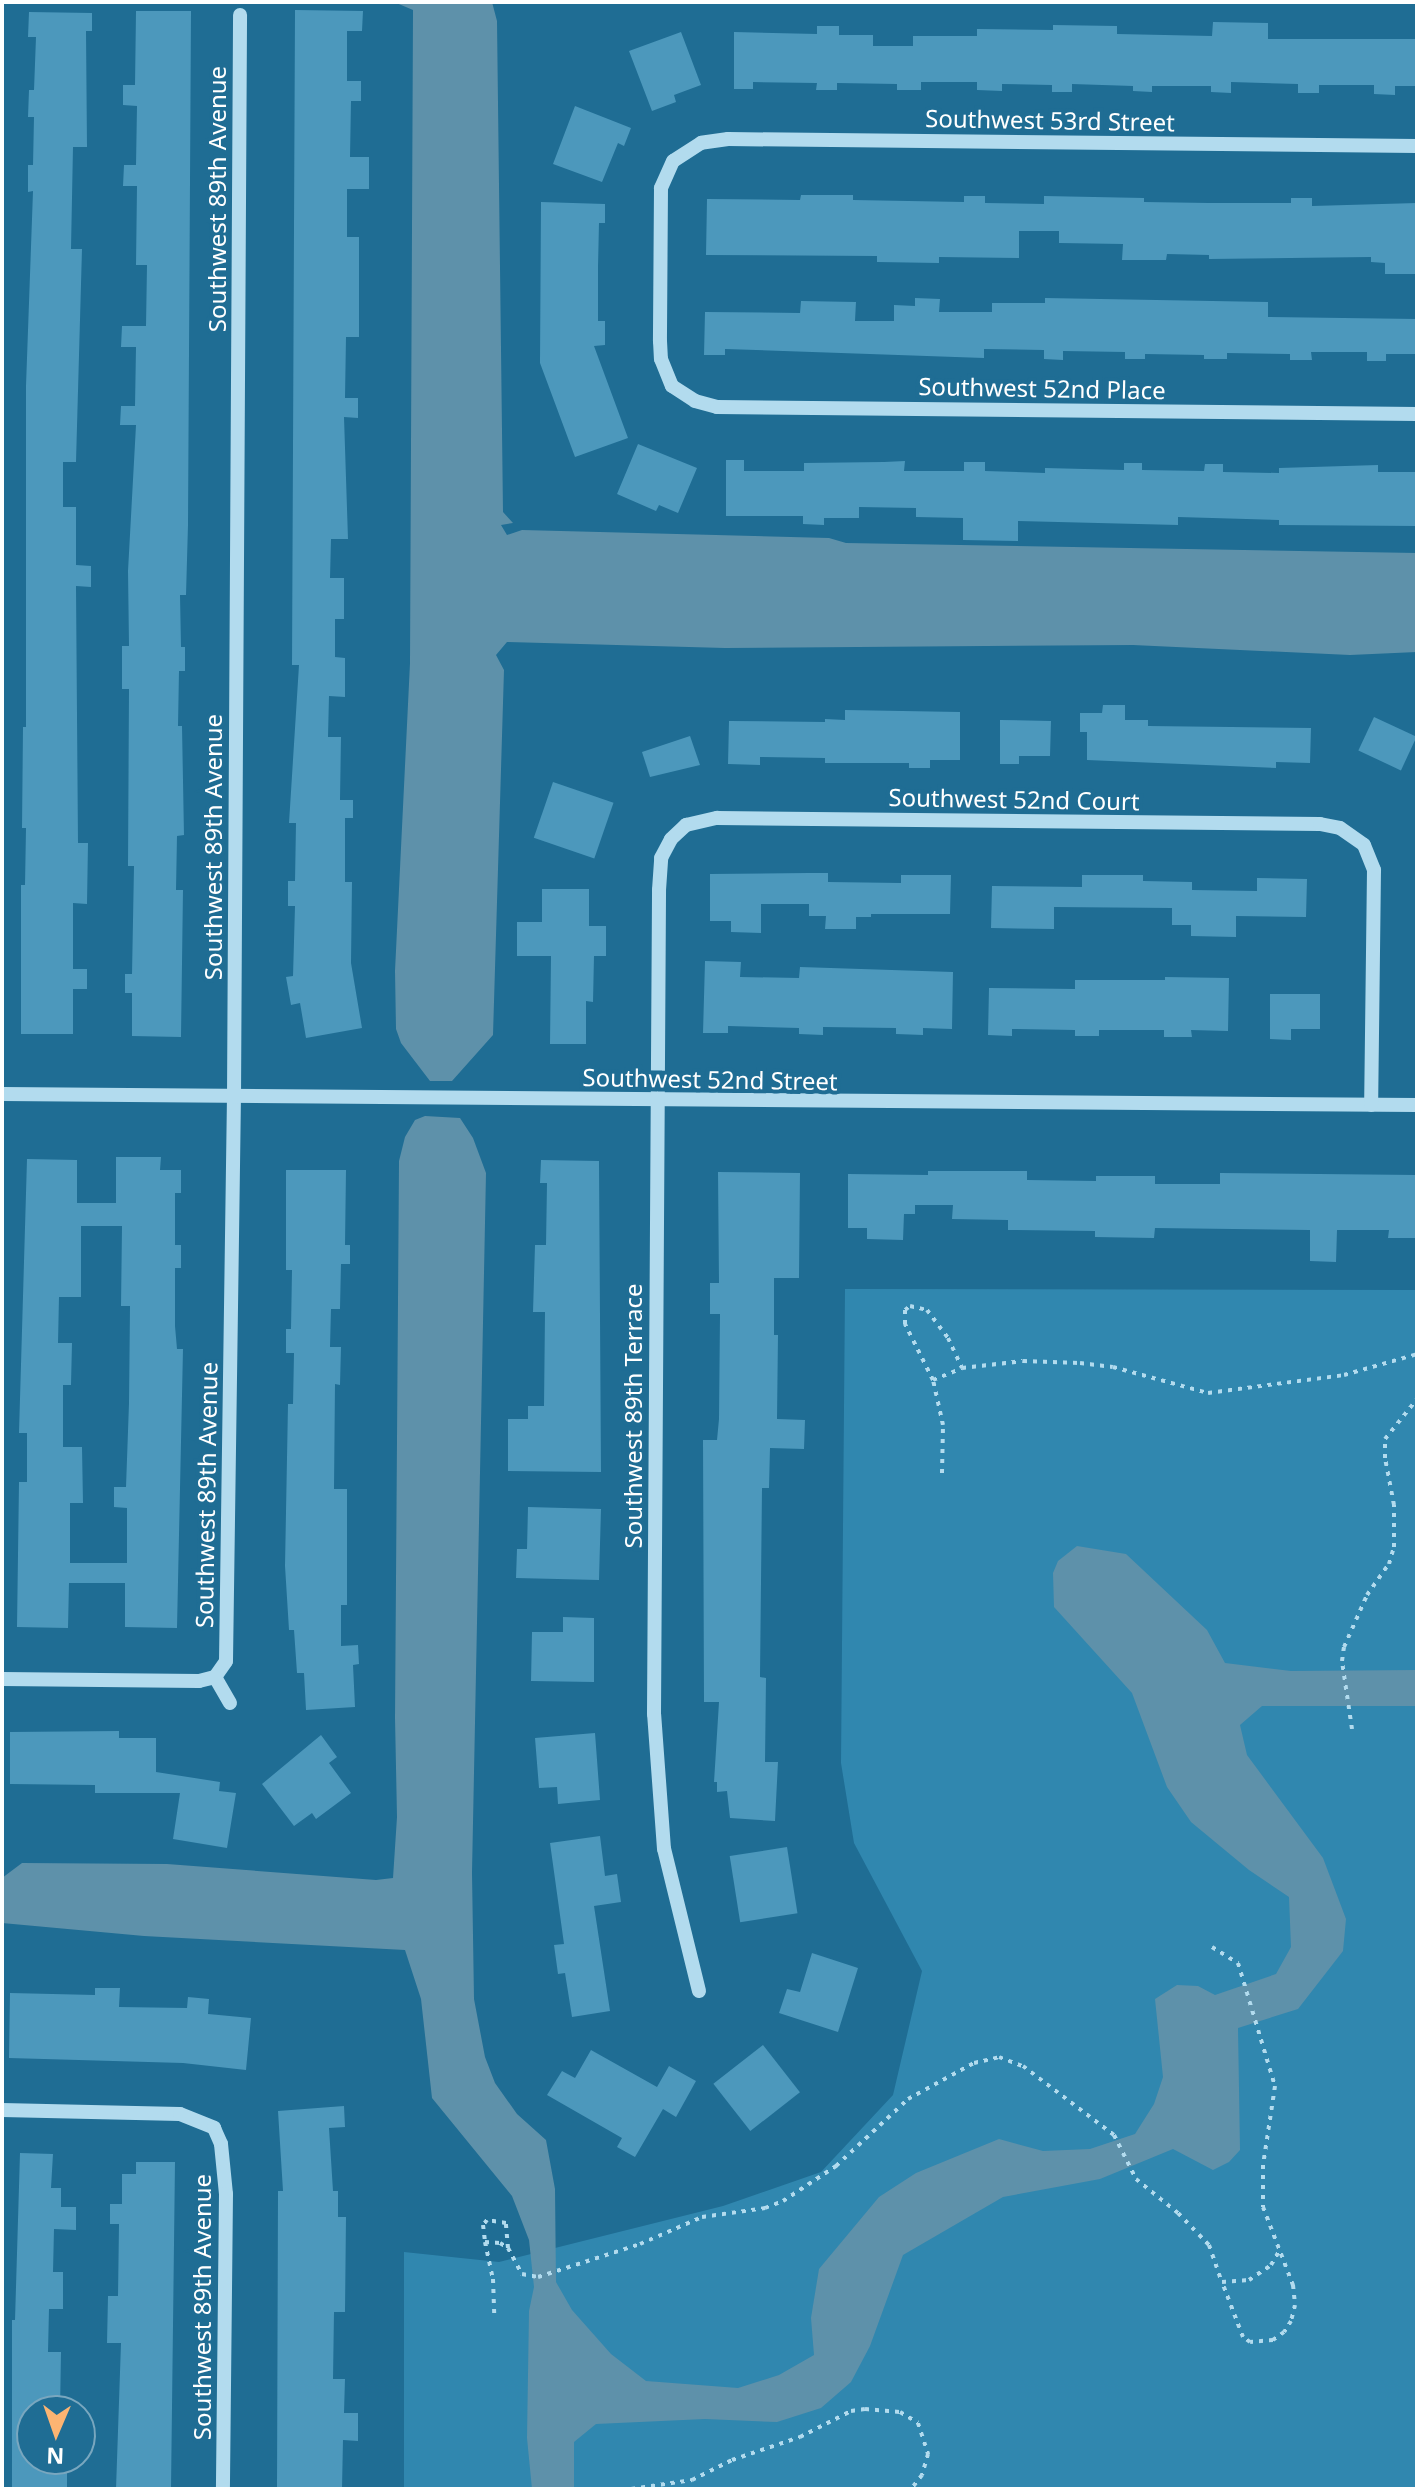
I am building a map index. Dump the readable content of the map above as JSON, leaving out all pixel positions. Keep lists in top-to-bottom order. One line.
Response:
{"streets":{"street":["Southwest 53rd Street","Southwest 89th Avenue","Southwest 52nd Place","Southwest 52nd Court","Southwest 52nd Street","Southwest 89th Terrace"]},"crossings":[["Southwest 53rd Street","Southwest 52nd Place"],["Southwest 89th Avenue","Southwest 52nd Street"],["Southwest 52nd Court","Southwest 52nd Street"],["Southwest 52nd Court","Southwest 89th Terrace"],["Southwest 52nd Street","Southwest 89th Terrace"]],"north":"bottom"}
